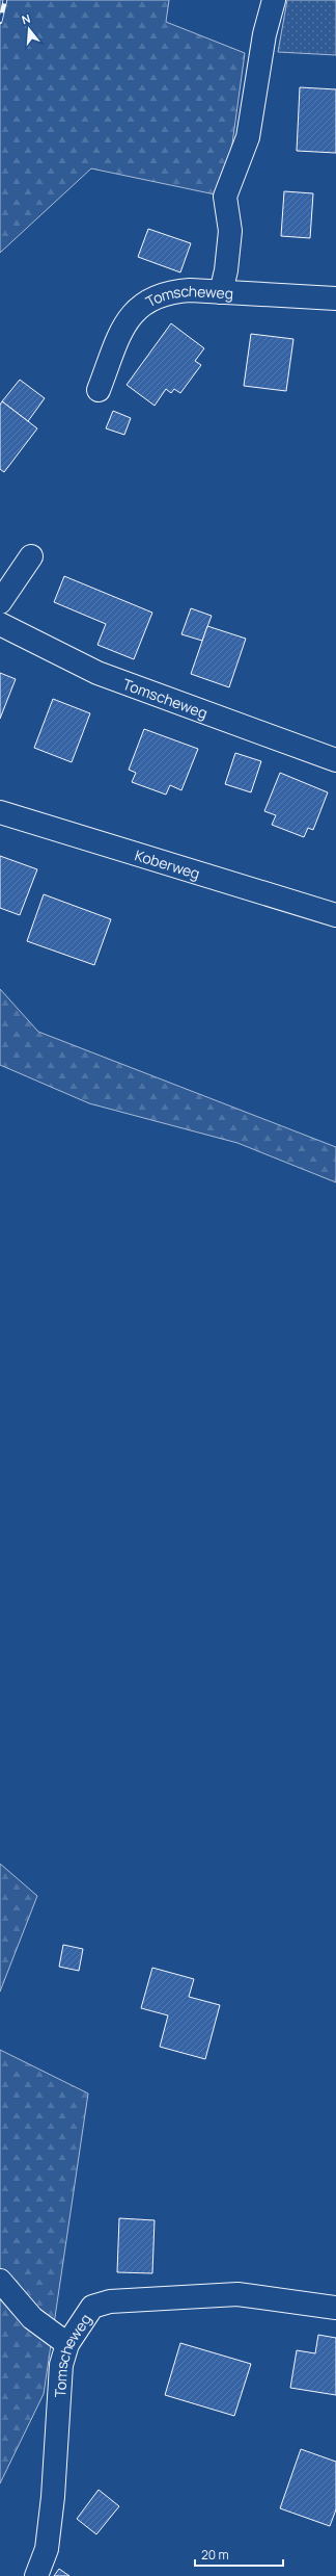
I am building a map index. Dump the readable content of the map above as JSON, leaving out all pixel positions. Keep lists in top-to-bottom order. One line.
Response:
{"streets":{"street":["Tomscheweg","Koberweg"]},"scale_bar":"20 m","north":"top"}
